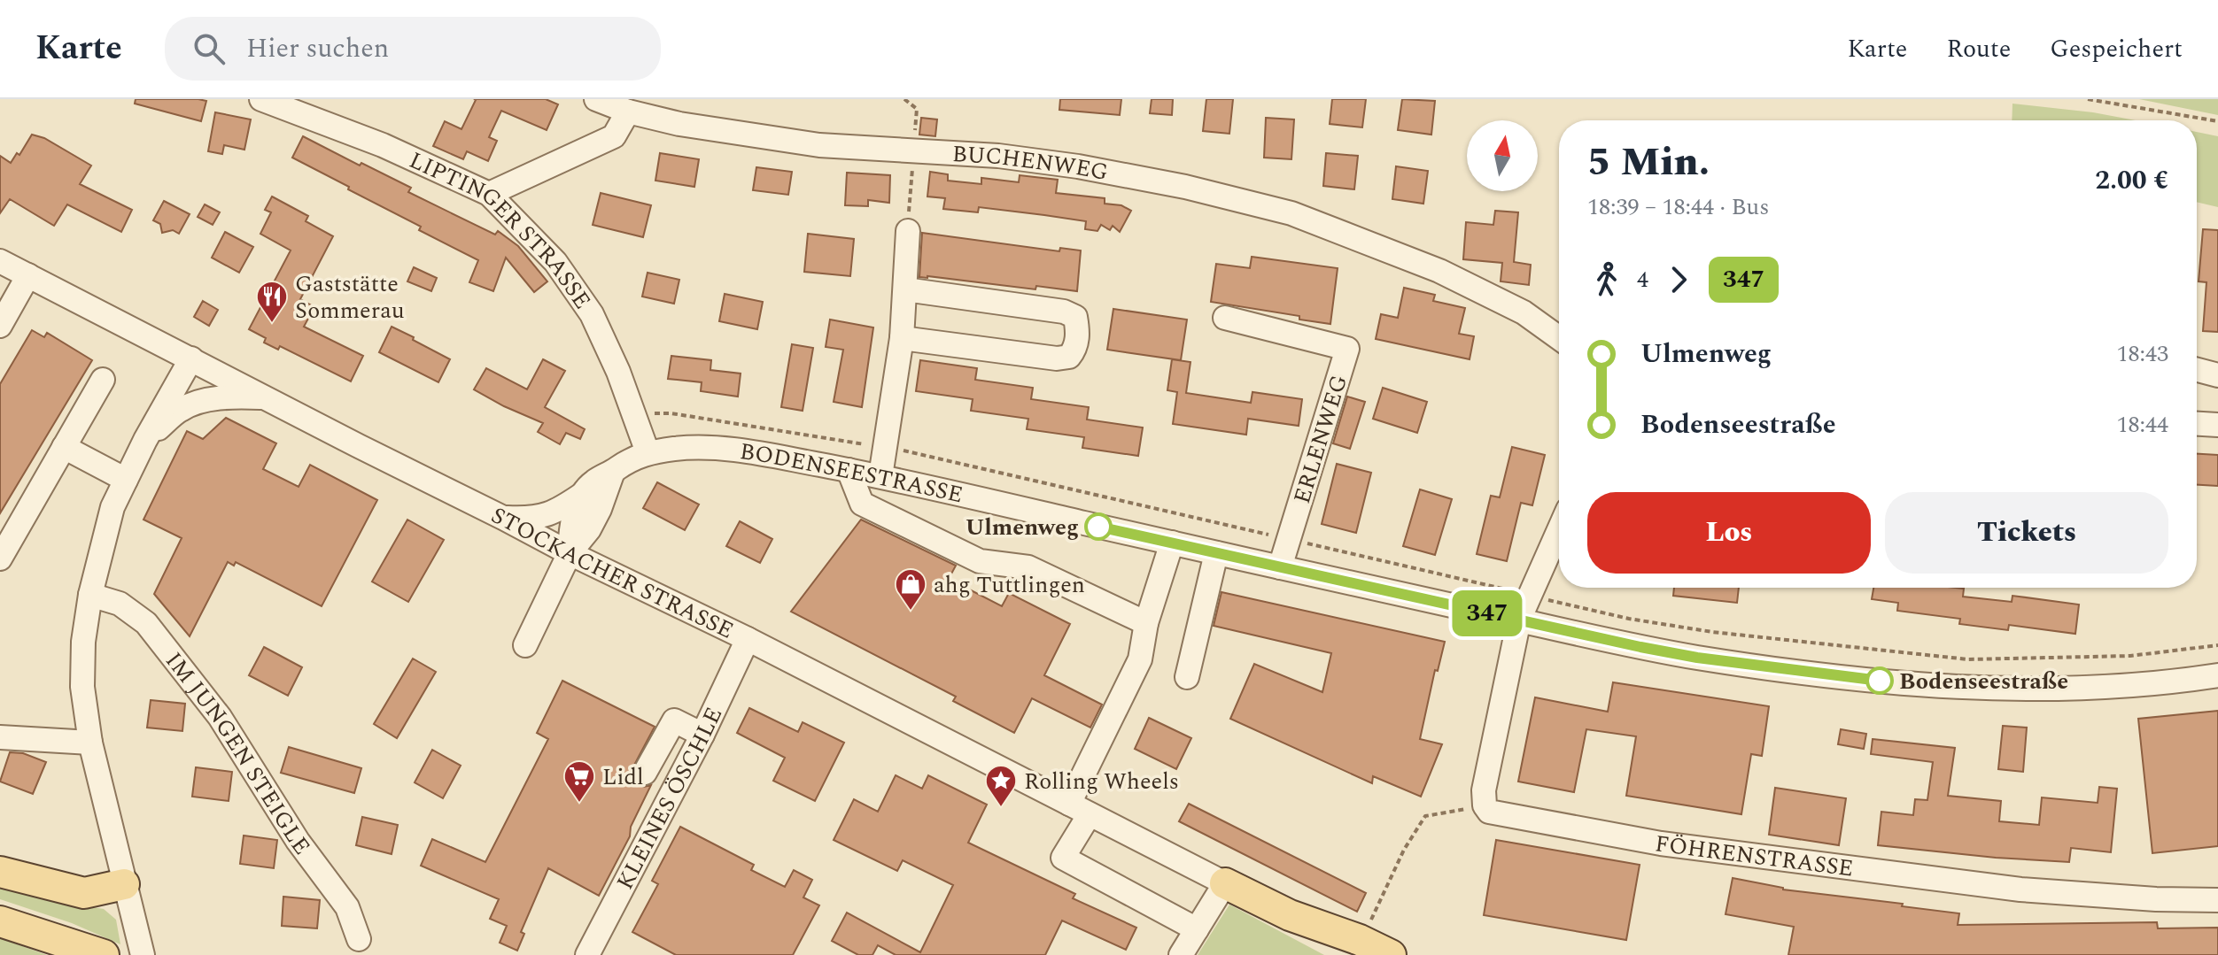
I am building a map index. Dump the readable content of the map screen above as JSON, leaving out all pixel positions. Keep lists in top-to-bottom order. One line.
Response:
{"streets":{"street":["BUCHENWEG","LIPTINGER STRASSE","ERLENWEG","BODENSEESTRASSE","STOCKACHER STRASSE","IM JUNGEN STEIGLE","KLEINES ÖSCHLE","FÖHRENSTRASSE"]},"crossings":[["LIPTINGER STRASSE","BODENSEESTRASSE"],["ERLENWEG","BODENSEESTRASSE"],["BODENSEESTRASSE","STOCKACHER STRASSE"],["STOCKACHER STRASSE","KLEINES ÖSCHLE"]],"places":{"restaurant":["Gaststätte Sommerau"],"other":["Ulmenweg","Bodenseestraße"],"shop":["ahg Tuttlingen"],"supermarket":["Lidl"],"place":["Rolling Wheels"]},"lines":["bus line 347"],"north":"top","page":{"header":"Karte","search":"Hier suchen","nav":["Karte","Route","Gespeichert"],"on_map":"347","heading":["5 Min.","18:39 – 18:44 · Bus","2.00 €"],"legs":["4","347"],"list":[{"name":"Ulmenweg","value":"18:43"},{"name":"Bodenseestraße","value":"18:44"}],"buttons":["Los","Tickets"]}}
